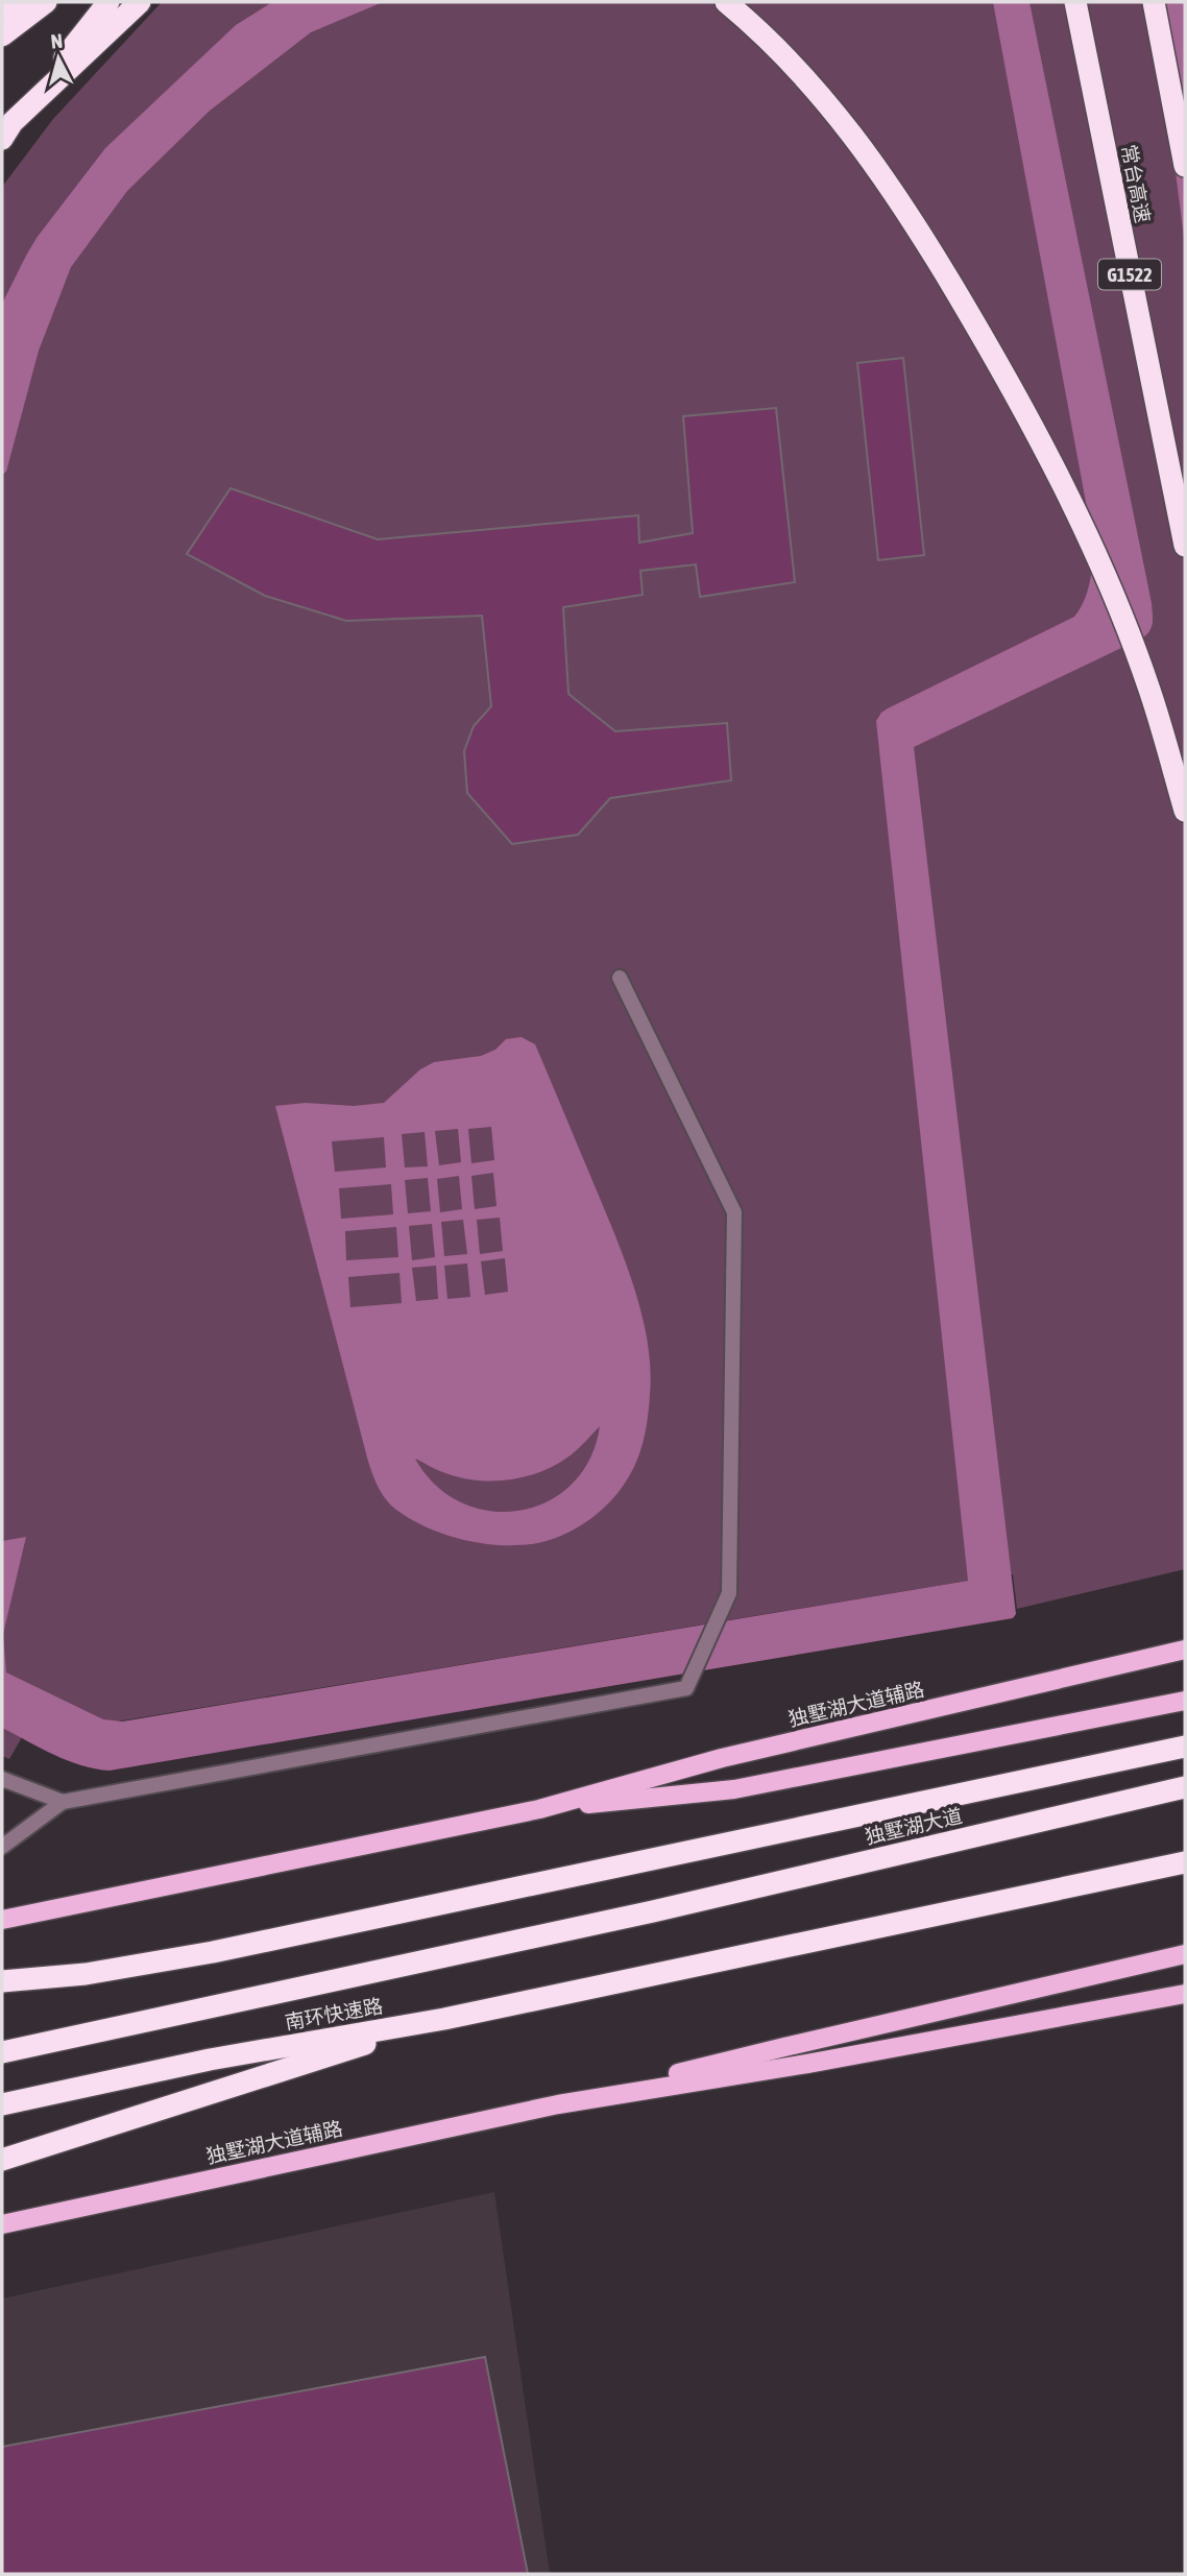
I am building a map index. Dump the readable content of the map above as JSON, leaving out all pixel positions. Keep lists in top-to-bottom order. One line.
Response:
{"streets":{"highway":["常台高速","G1522","独墅湖大道","南环快速路"],"main road":["独墅湖大道辅路"]},"crossings":[["独墅湖大道","南环快速路"]],"north":"top"}
